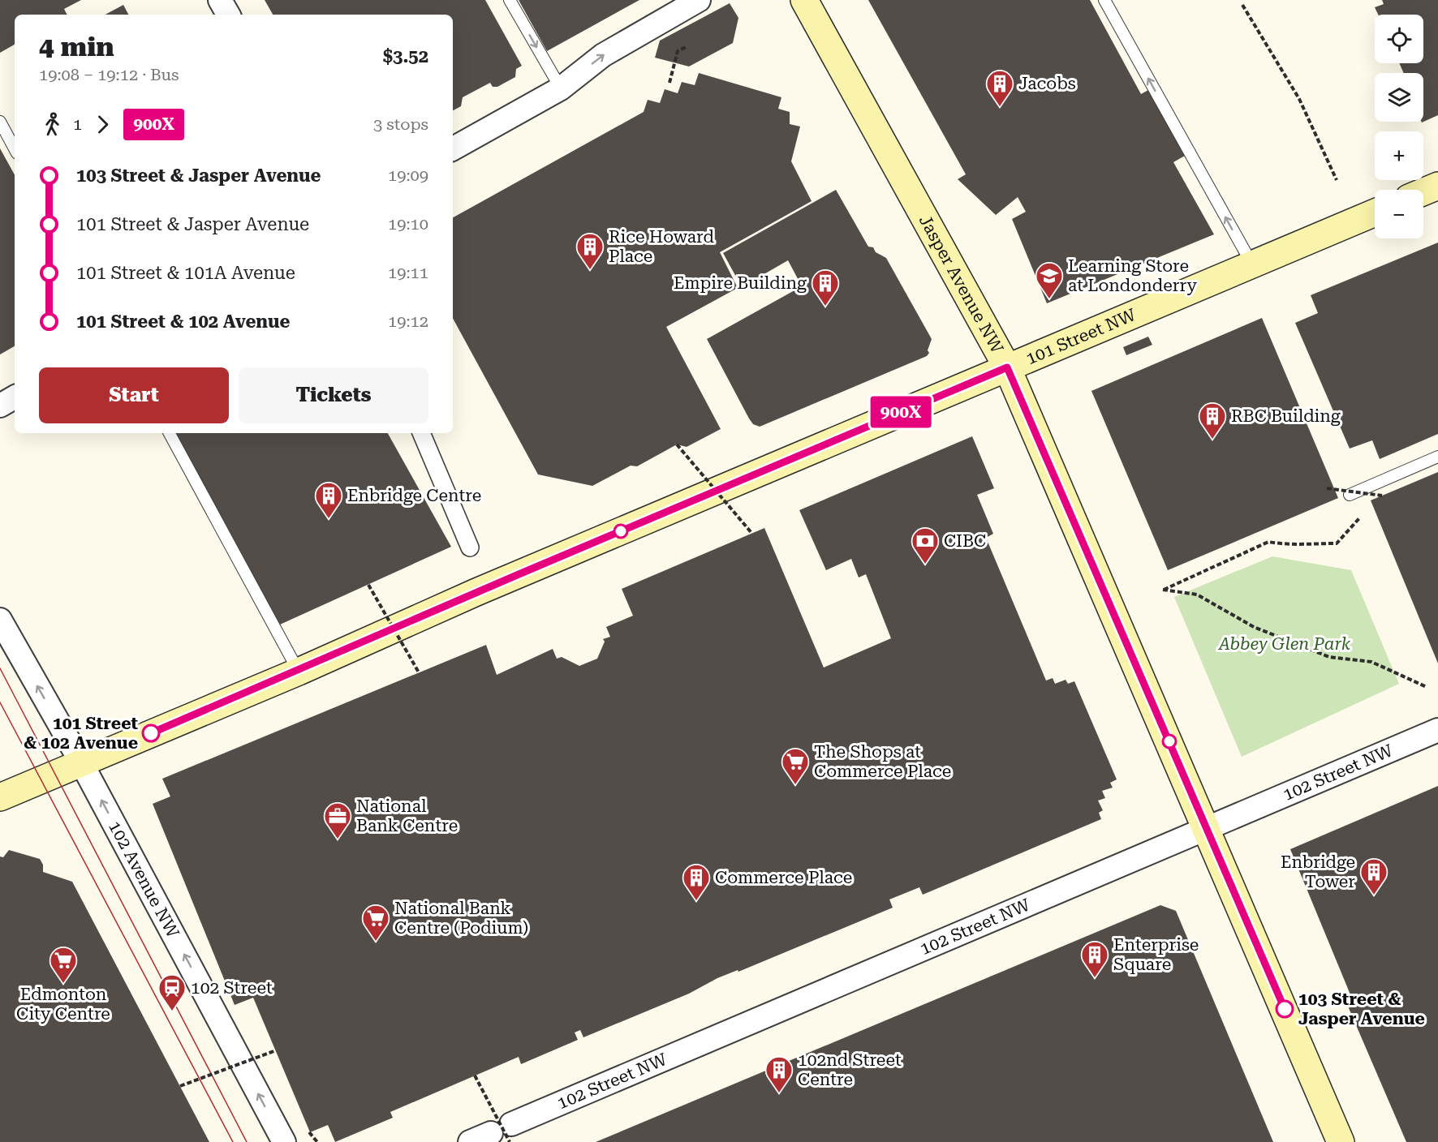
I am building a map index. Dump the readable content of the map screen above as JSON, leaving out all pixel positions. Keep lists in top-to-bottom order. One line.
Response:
{"streets":{"main road":["Jasper Avenue NW","101 Street NW"],"street":["102 Street NW","102 Avenue NW"]},"crossings":[["Jasper Avenue NW","101 Street NW"],["Jasper Avenue NW","102 Street NW"],["101 Street NW","102 Avenue NW"]],"one_way":["102 Avenue NW"],"parks":["Abbey Glen Park"],"places":{"building":["Jacobs","Rice Howard Place","Empire Building","RBC Building","Enbridge Centre","Enbridge Tower","Commerce Place","Enterprise Square","102nd Street Centre"],"school or university":["Learning Store at Londonderry"],"bank":["CIBC"],"other":["101 Street & 102 Avenue","103 Street & Jasper Avenue"],"supermarket":["The Shops at Commerce Place","National Bank Centre (Podium)","Edmonton City Centre"],"office":["National Bank Centre"],"station":["102 Street"]},"lines":["bus line 900X"],"page":{"on_map":"900X","map_buttons":["+","−"],"heading":["4 min","19:08 – 19:12 · Bus","$3.52"],"legs":["1","900X","3 stops"],"list":[{"name":"103 Street & Jasper Avenue","value":"19:09"},{"name":"101 Street & Jasper Avenue","value":"19:10"},{"name":"101 Street & 101A Avenue","value":"19:11"},{"name":"101 Street & 102 Avenue","value":"19:12"}],"buttons":["Start","Tickets"]}}
